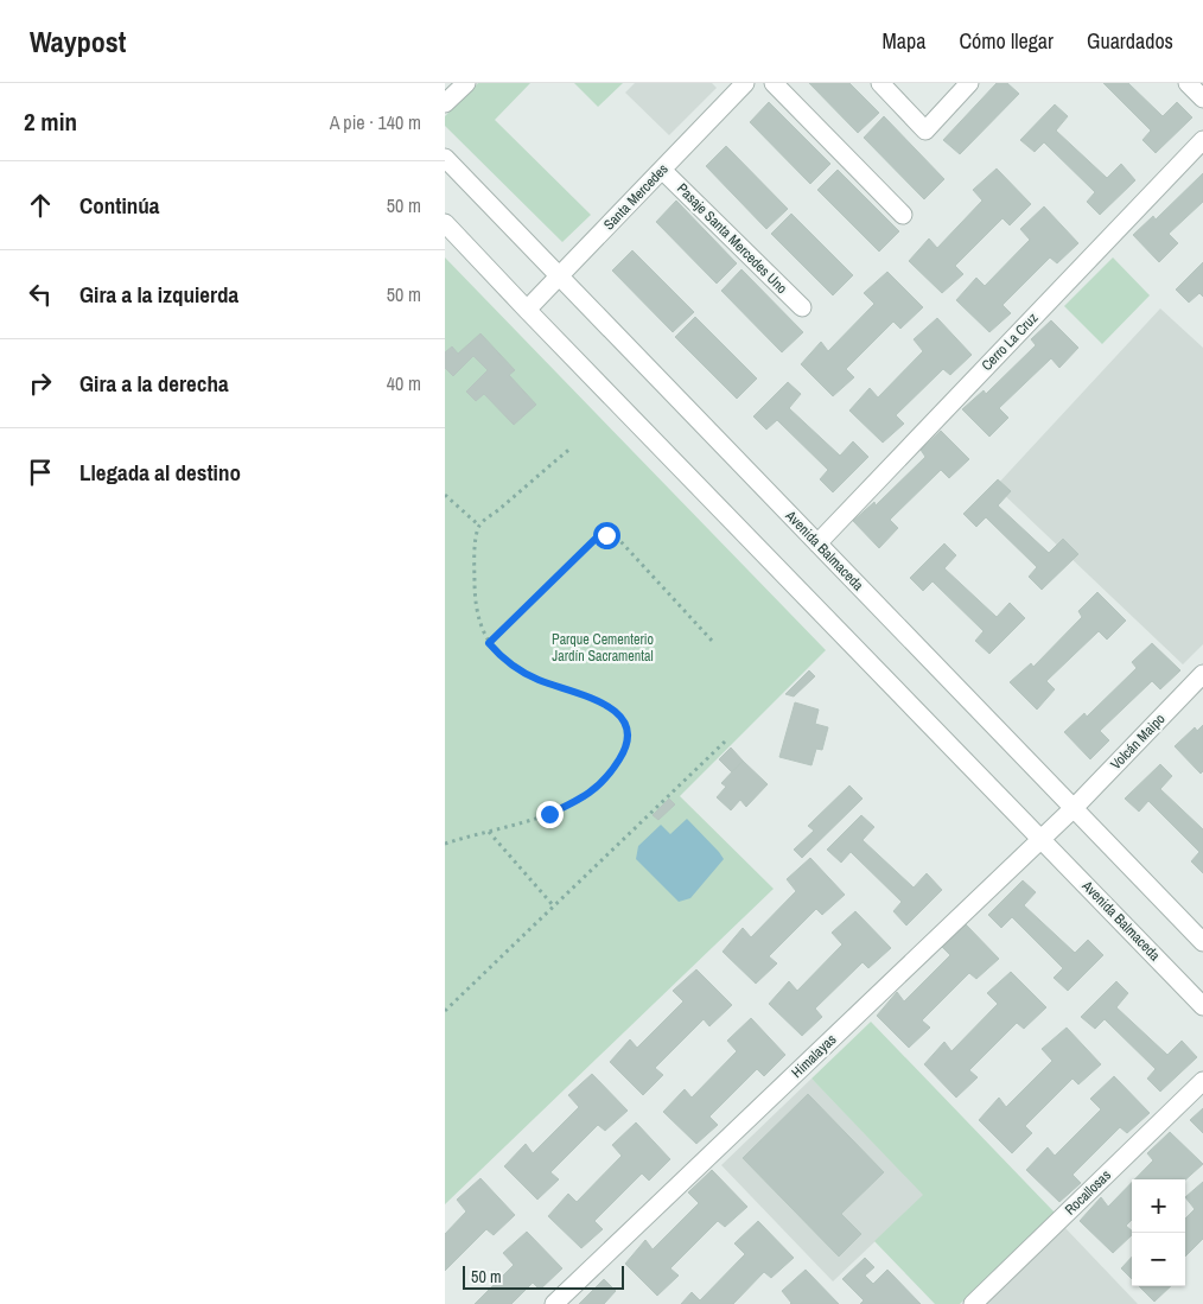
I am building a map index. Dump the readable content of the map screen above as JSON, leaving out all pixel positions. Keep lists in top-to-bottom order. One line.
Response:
{"streets":{"street":["Santa Mercedes","Pasaje Santa Mercedes Uno","Cerro La Cruz","Avenida Balmaceda","Volcán Maipo","Himalayas","Rocallosas"]},"crossings":[["Santa Mercedes","Pasaje Santa Mercedes Uno"],["Santa Mercedes","Avenida Balmaceda"],["Cerro La Cruz","Avenida Balmaceda"],["Avenida Balmaceda","Volcán Maipo"],["Avenida Balmaceda","Himalayas"],["Volcán Maipo","Himalayas"]],"parks":["Parque Cementerio Jardín Sacramental"],"scale_bar":"50 m","page":{"header":"Waypost","nav":["Mapa","Cómo llegar","Guardados"],"heading":["2 min","A pie · 140 m"],"list":[["Continúa","50 m"],["Gira a la izquierda","50 m"],["Gira a la derecha","40 m"],"Llegada al destino"],"map_buttons":["+","−"],"scale":"50 m"}}
